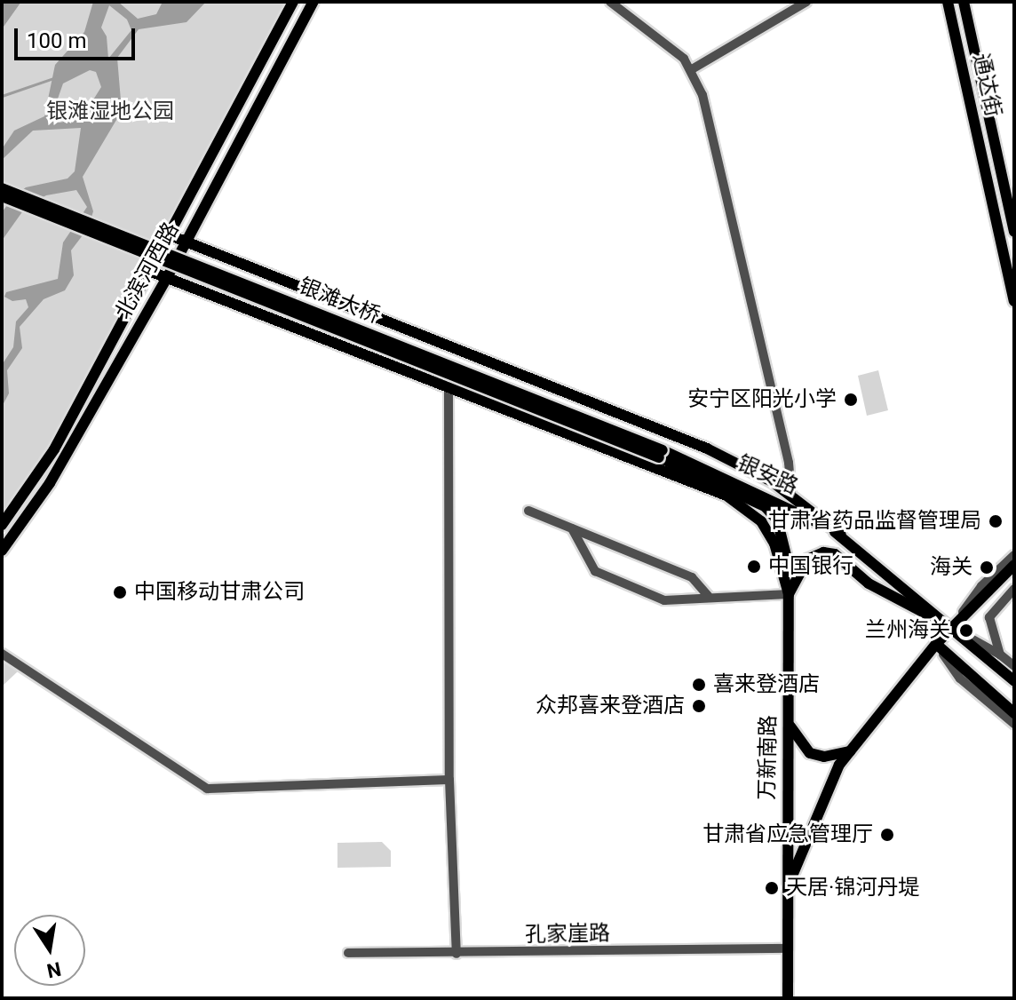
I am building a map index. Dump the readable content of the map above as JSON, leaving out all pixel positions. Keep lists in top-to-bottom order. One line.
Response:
{"streets":{"main road":["通达街","北滨河西路","银滩大桥","银安路","万新南路"],"street":["孔家崖路"]},"crossings":[["银滩大桥","银安路"],["银安路","万新南路"],["万新南路","孔家崖路"]],"parks":["银滩湿地公园"],"places":["安宁区阳光小学","甘肃省药品监督管理局","中国银行","海关","中国移动甘肃公司","兰州海关","喜来登酒店","众邦喜来登酒店","甘肃省应急管理厅","天居·锦河丹堤"],"scale_bar":"100 m","north":"bottom"}
